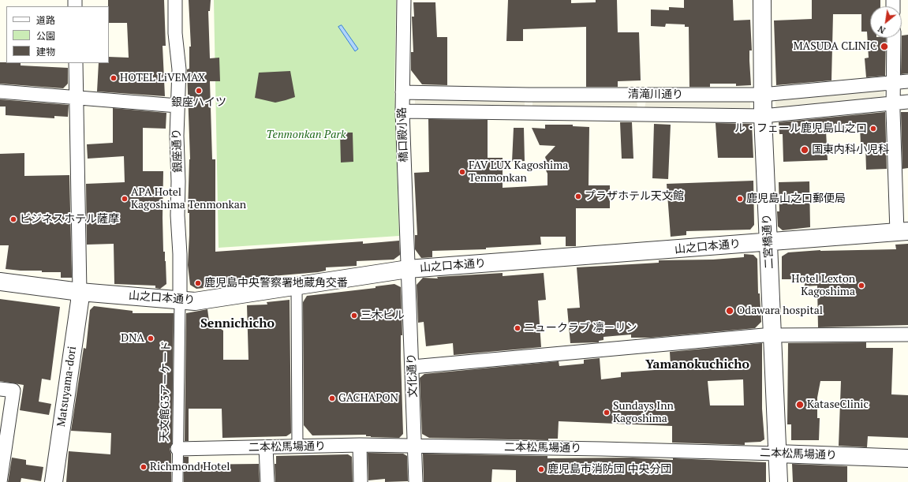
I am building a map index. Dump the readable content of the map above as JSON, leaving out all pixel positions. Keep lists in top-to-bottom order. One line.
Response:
{"streets":{"street":["清滝川通り","橋口殿小路","銀座通り","二宮橋通り","山之口本通り","文化通り","Matsuyama-dori","天文館G3アーケード","二本松馬場通り"]},"crossings":[["清滝川通り","橋口殿小路"],["清滝川通り","二宮橋通り"],["橋口殿小路","山之口本通り"],["橋口殿小路","文化通り"],["銀座通り","山之口本通り"],["銀座通り","天文館G3アーケード"],["二宮橋通り","山之口本通り"],["二宮橋通り","二本松馬場通り"],["山之口本通り","文化通り"],["山之口本通り","Matsuyama-dori"],["山之口本通り","天文館G3アーケード"],["文化通り","二本松馬場通り"],["天文館G3アーケード","二本松馬場通り"]],"districts":["Sennichicho","Yamanokuchicho"],"parks":["Tenmonkan Park"],"places":["MASUDA CLINIC","HOTEL LiVEMAX","銀座ハイツ","ル・フェール鹿児島山之口","国東内科小児科","FAV LUX Kagoshima Tenmonkan","プラザホテル天文館","APA Hotel Kagoshima Tenmonkan","鹿児島山之口郵便局","ビジネスホテル薩摩","鹿児島中央警察署地蔵角交番","Hotel Lexton Kagoshima","Odawara hospital","三木ビル","ニュークラブ 凛－リン","DNA","GACHAPON","KataseClinic","Sundays Inn Kagoshima","Richmond Hotel","鹿児島市消防団 中央分団"],"legend":["道路","公園","建物"],"north":"bottom left"}
